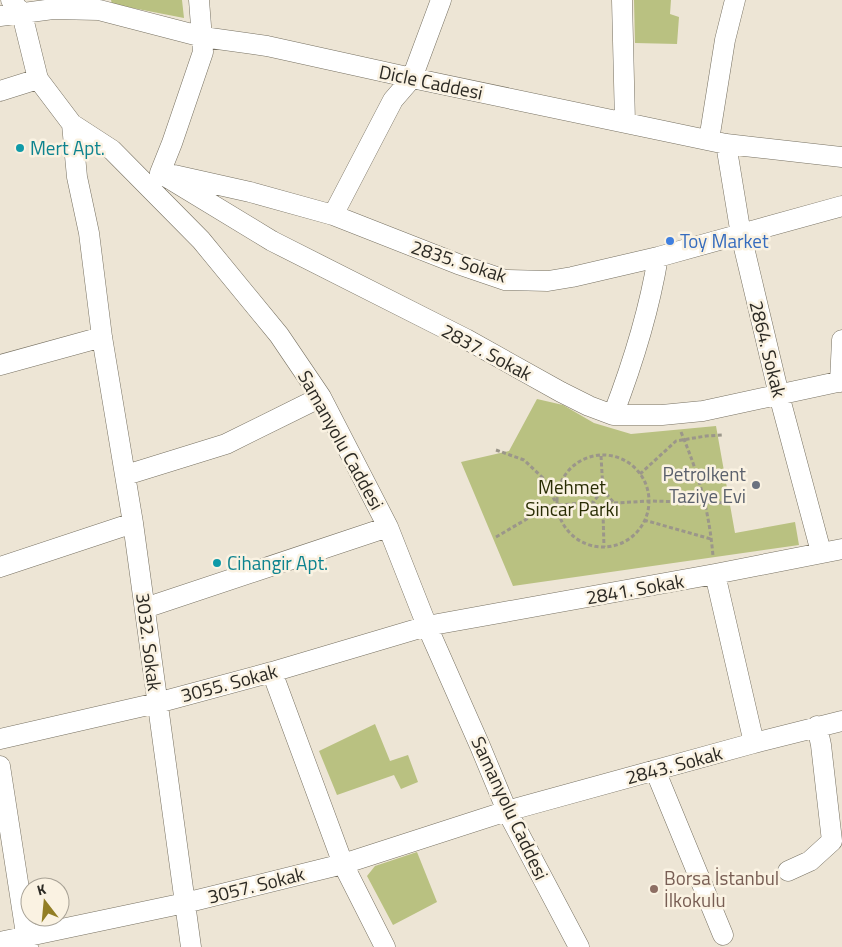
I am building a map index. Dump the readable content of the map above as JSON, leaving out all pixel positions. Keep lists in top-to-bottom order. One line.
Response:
{"streets":{"street":["Dicle Caddesi","2835. Sokak","2864. Sokak","2837. Sokak","Samanyolu Caddesi","2841. Sokak","3032. Sokak","3055. Sokak","2843. Sokak","3057. Sokak"]},"crossings":[["Dicle Caddesi","2864. Sokak"],["Dicle Caddesi","Samanyolu Caddesi"],["2835. Sokak","2864. Sokak"],["2835. Sokak","2837. Sokak"],["2835. Sokak","Samanyolu Caddesi"],["2864. Sokak","2837. Sokak"],["2864. Sokak","2841. Sokak"],["Samanyolu Caddesi","2841. Sokak"],["Samanyolu Caddesi","3032. Sokak"],["Samanyolu Caddesi","3055. Sokak"],["Samanyolu Caddesi","2843. Sokak"],["Samanyolu Caddesi","3057. Sokak"],["2841. Sokak","3055. Sokak"],["3032. Sokak","3055. Sokak"],["3032. Sokak","3057. Sokak"],["2843. Sokak","3057. Sokak"]],"parks":["Mehmet Sincar Parkı"],"places":["Mert Apt.","Toy Market","Petrolkent Taziye Evi","Cihangir Apt.","Borsa İstanbul İlkokulu"],"north":"top"}
